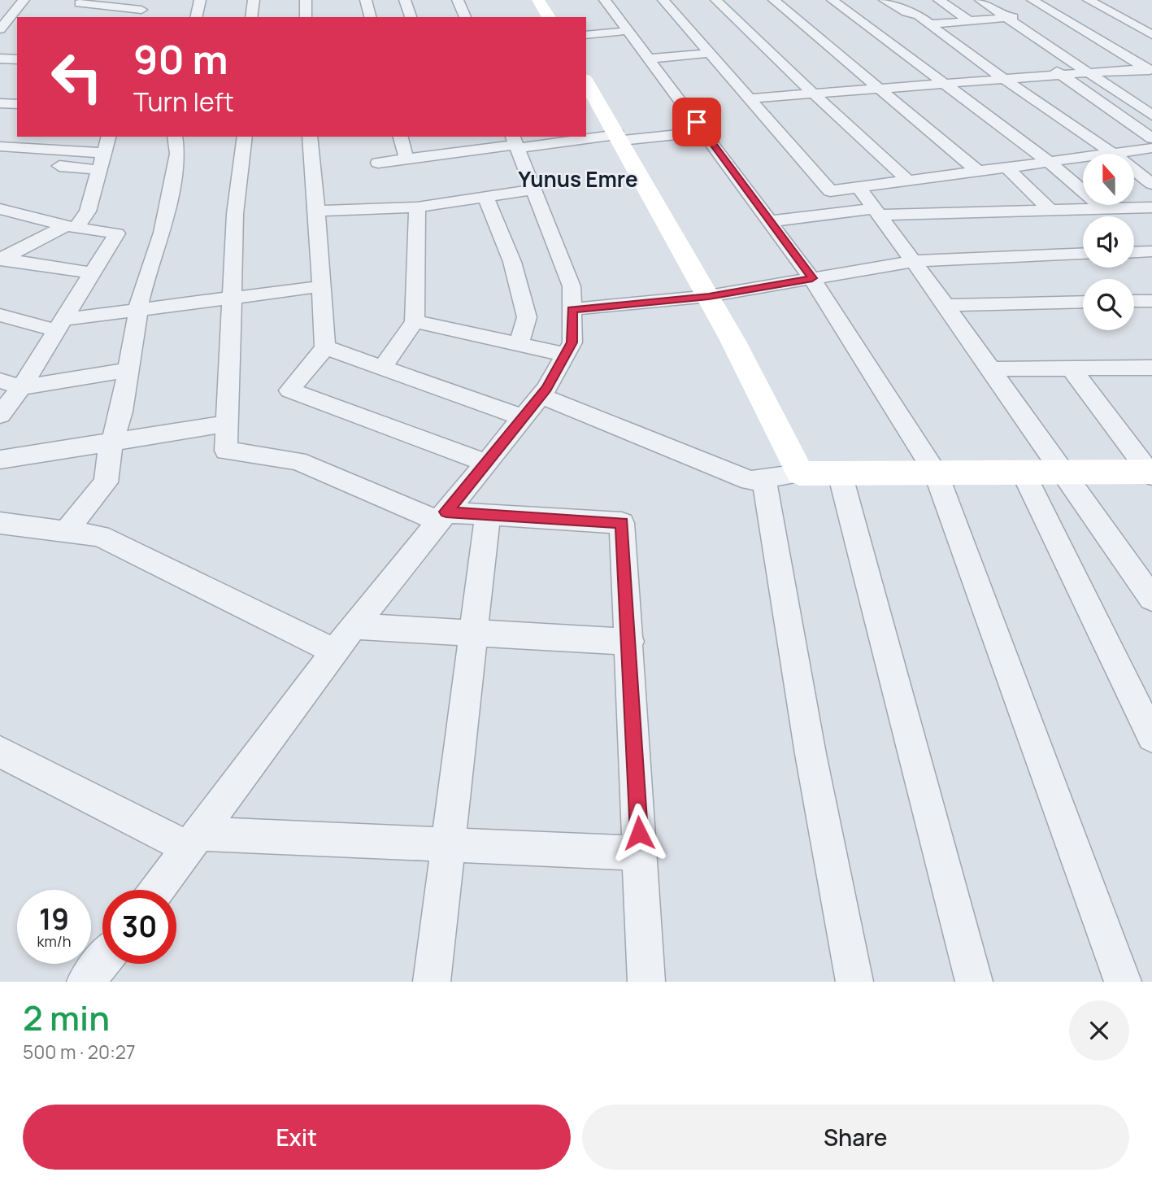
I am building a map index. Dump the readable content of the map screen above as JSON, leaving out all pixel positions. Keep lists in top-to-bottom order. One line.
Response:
{"districts":["Yunus Emre"],"north":"top","page":{"turn":["90 m","Turn left"],"speed":"19 km/h","limit":"30","heading":["2 min","500 m · 20:27"],"buttons":["Exit","Share"]}}
